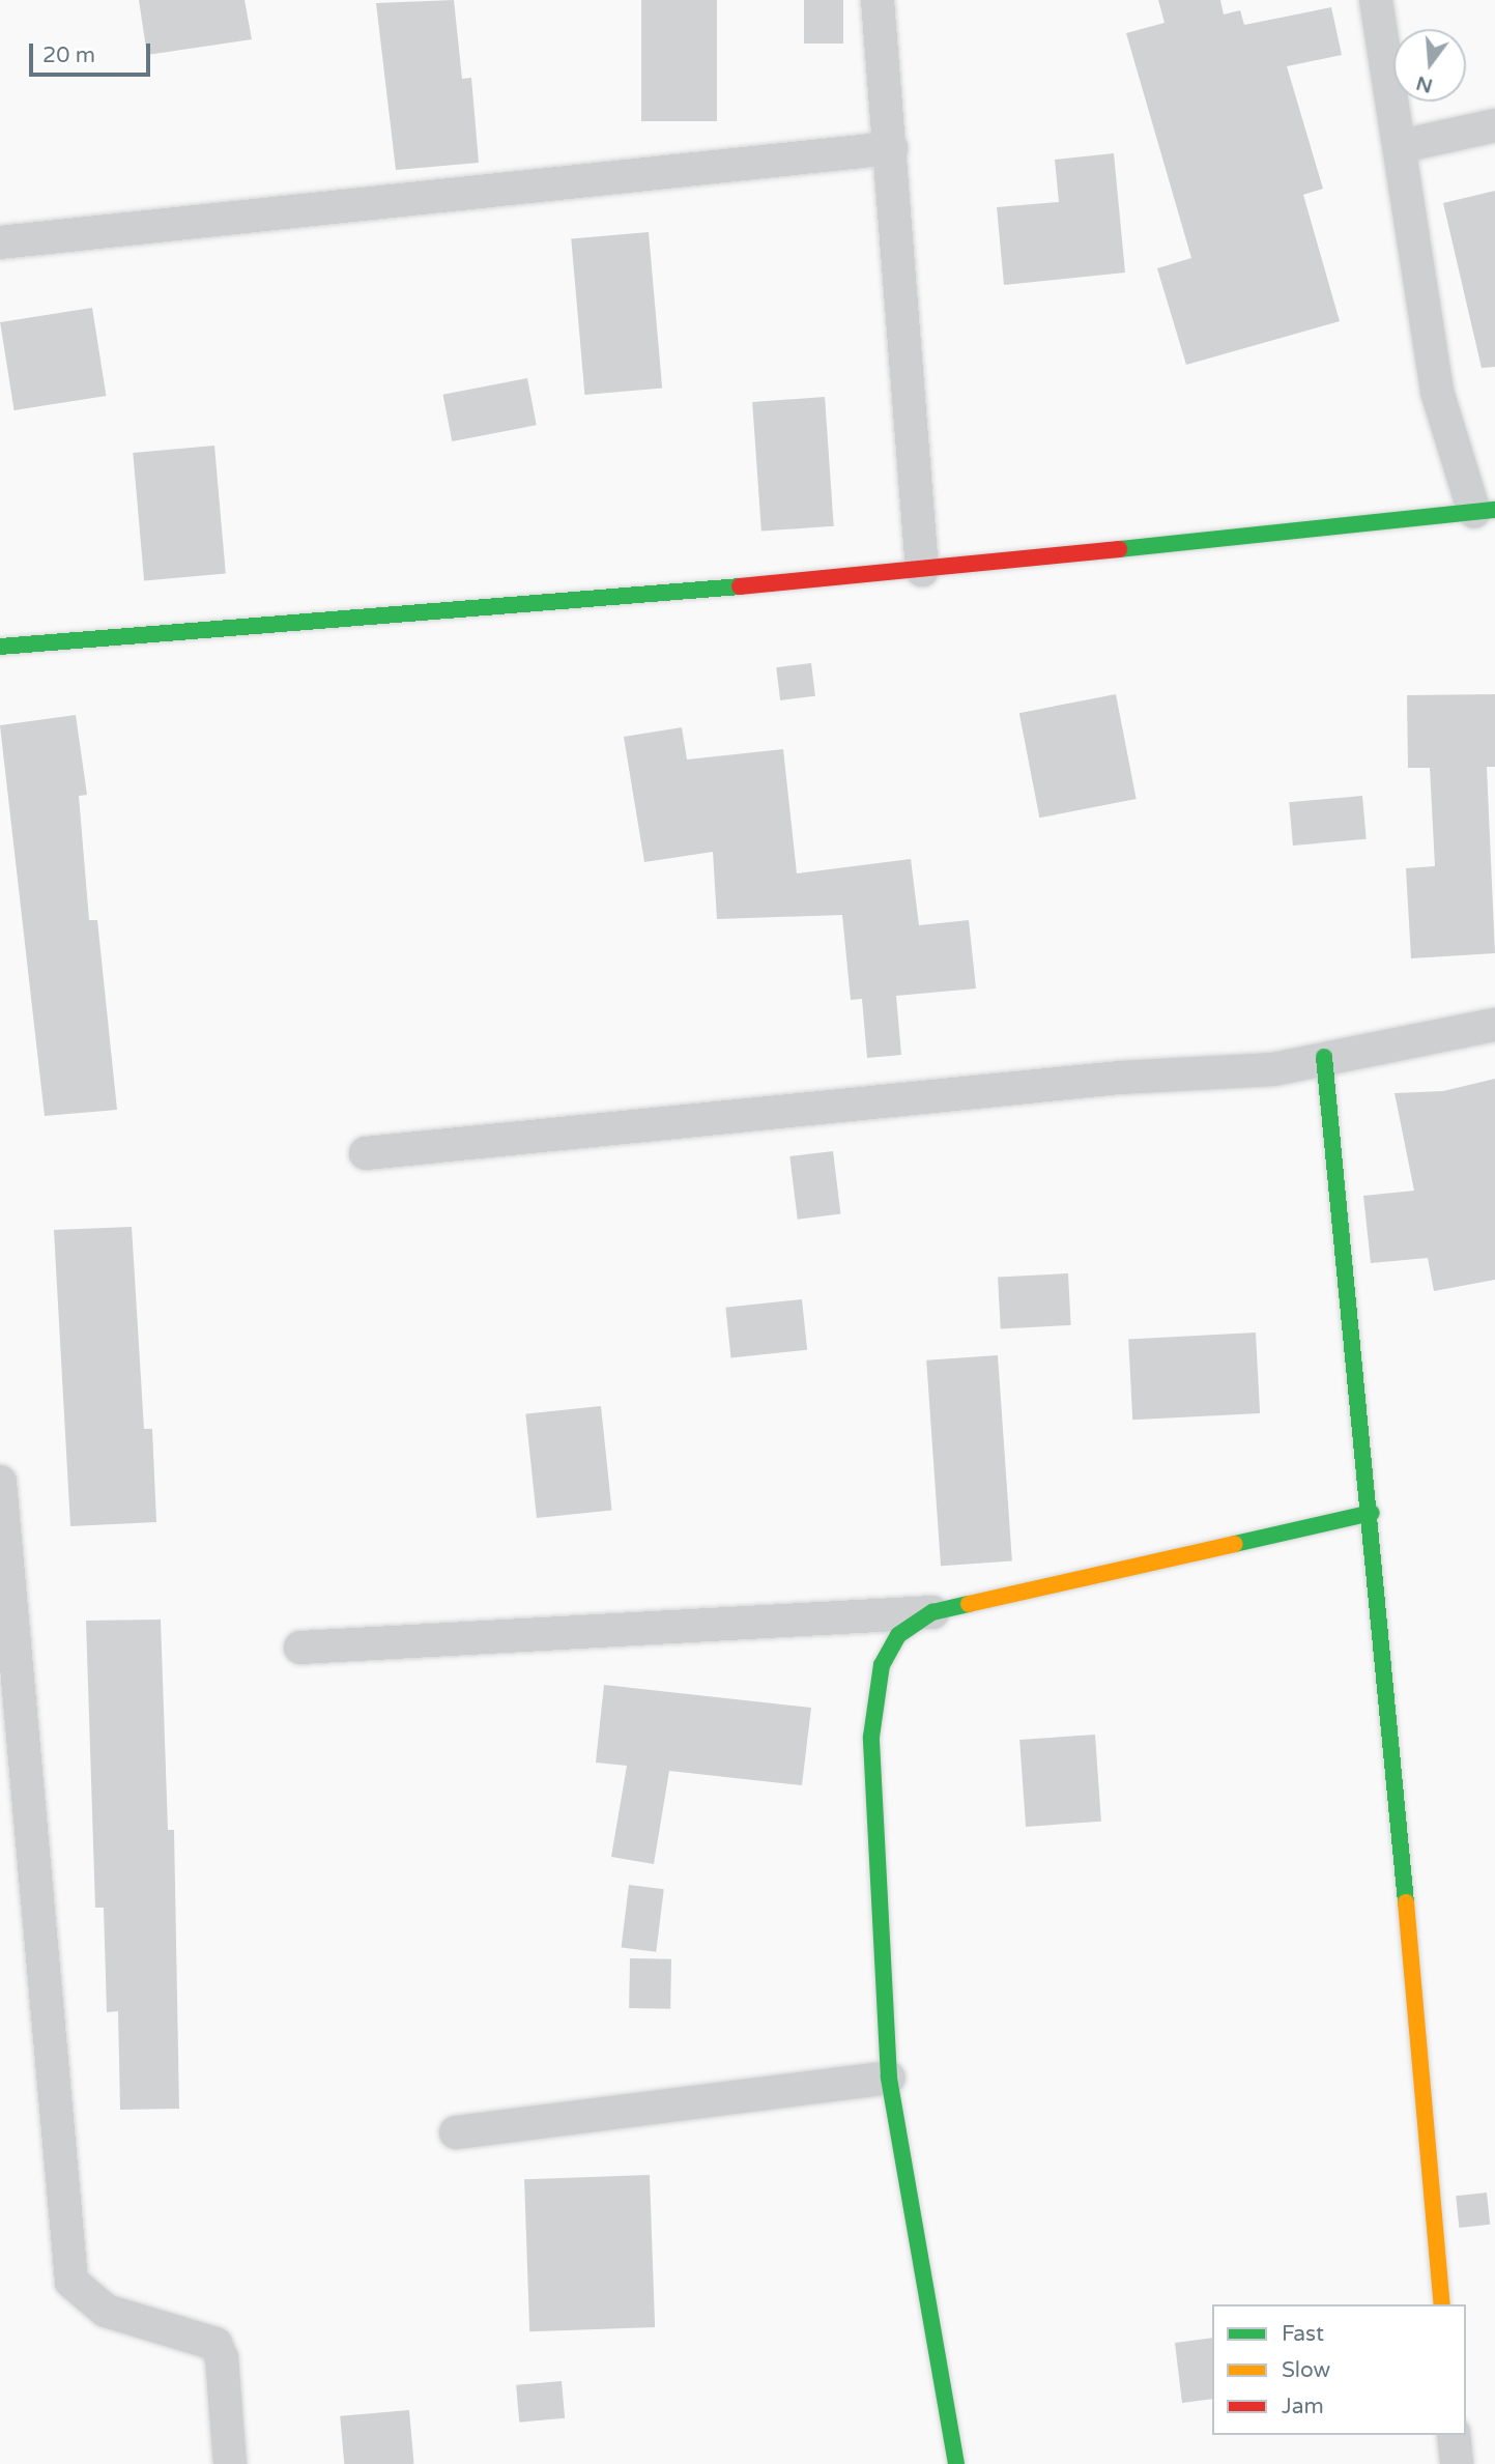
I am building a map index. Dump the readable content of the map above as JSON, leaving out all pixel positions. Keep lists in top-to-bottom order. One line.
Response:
{"legend":["Fast","Slow","Jam"],"scale_bar":"20 m","north":"bottom"}
